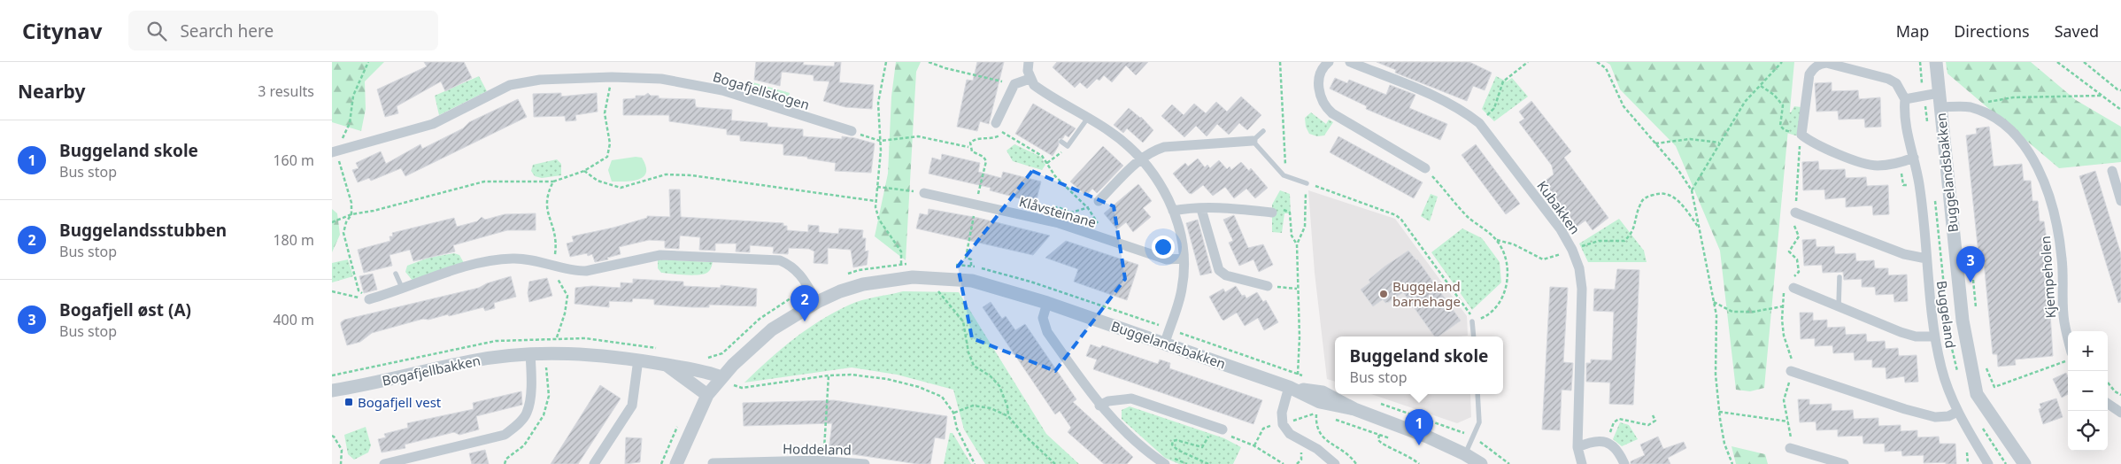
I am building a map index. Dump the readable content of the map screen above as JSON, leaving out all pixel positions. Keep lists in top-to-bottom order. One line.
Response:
{"streets":{"street":["Bogafjellskogen","Buggelandsbakken","Kubakken","Klåvsteinane","Kjempeholen","Buggeland","Bogafjellbakken","Hoddeland"]},"crossings":[["Buggelandsbakken","Kjempeholen"],["Buggelandsbakken","Bogafjellbakken"]],"places":{"other":["Buggeland barnehage"],"transit":["Bogafjell vest"]},"page":{"header":"Citynav","search":"Search here","nav":["Map","Directions","Saved"],"heading":["Nearby","3 results"],"list":[{"mark":"1","name":"Buggeland skole","note":"Bus stop","value":"160 m"},{"mark":"2","name":"Buggelandsstubben","note":"Bus stop","value":"180 m"},{"mark":"3","name":"Bogafjell øst (A)","note":"Bus stop","value":"400 m"}],"pins":["3","2","1"],"map_buttons":["+","−"],"popup":["Buggeland skole","Bus stop"]}}
